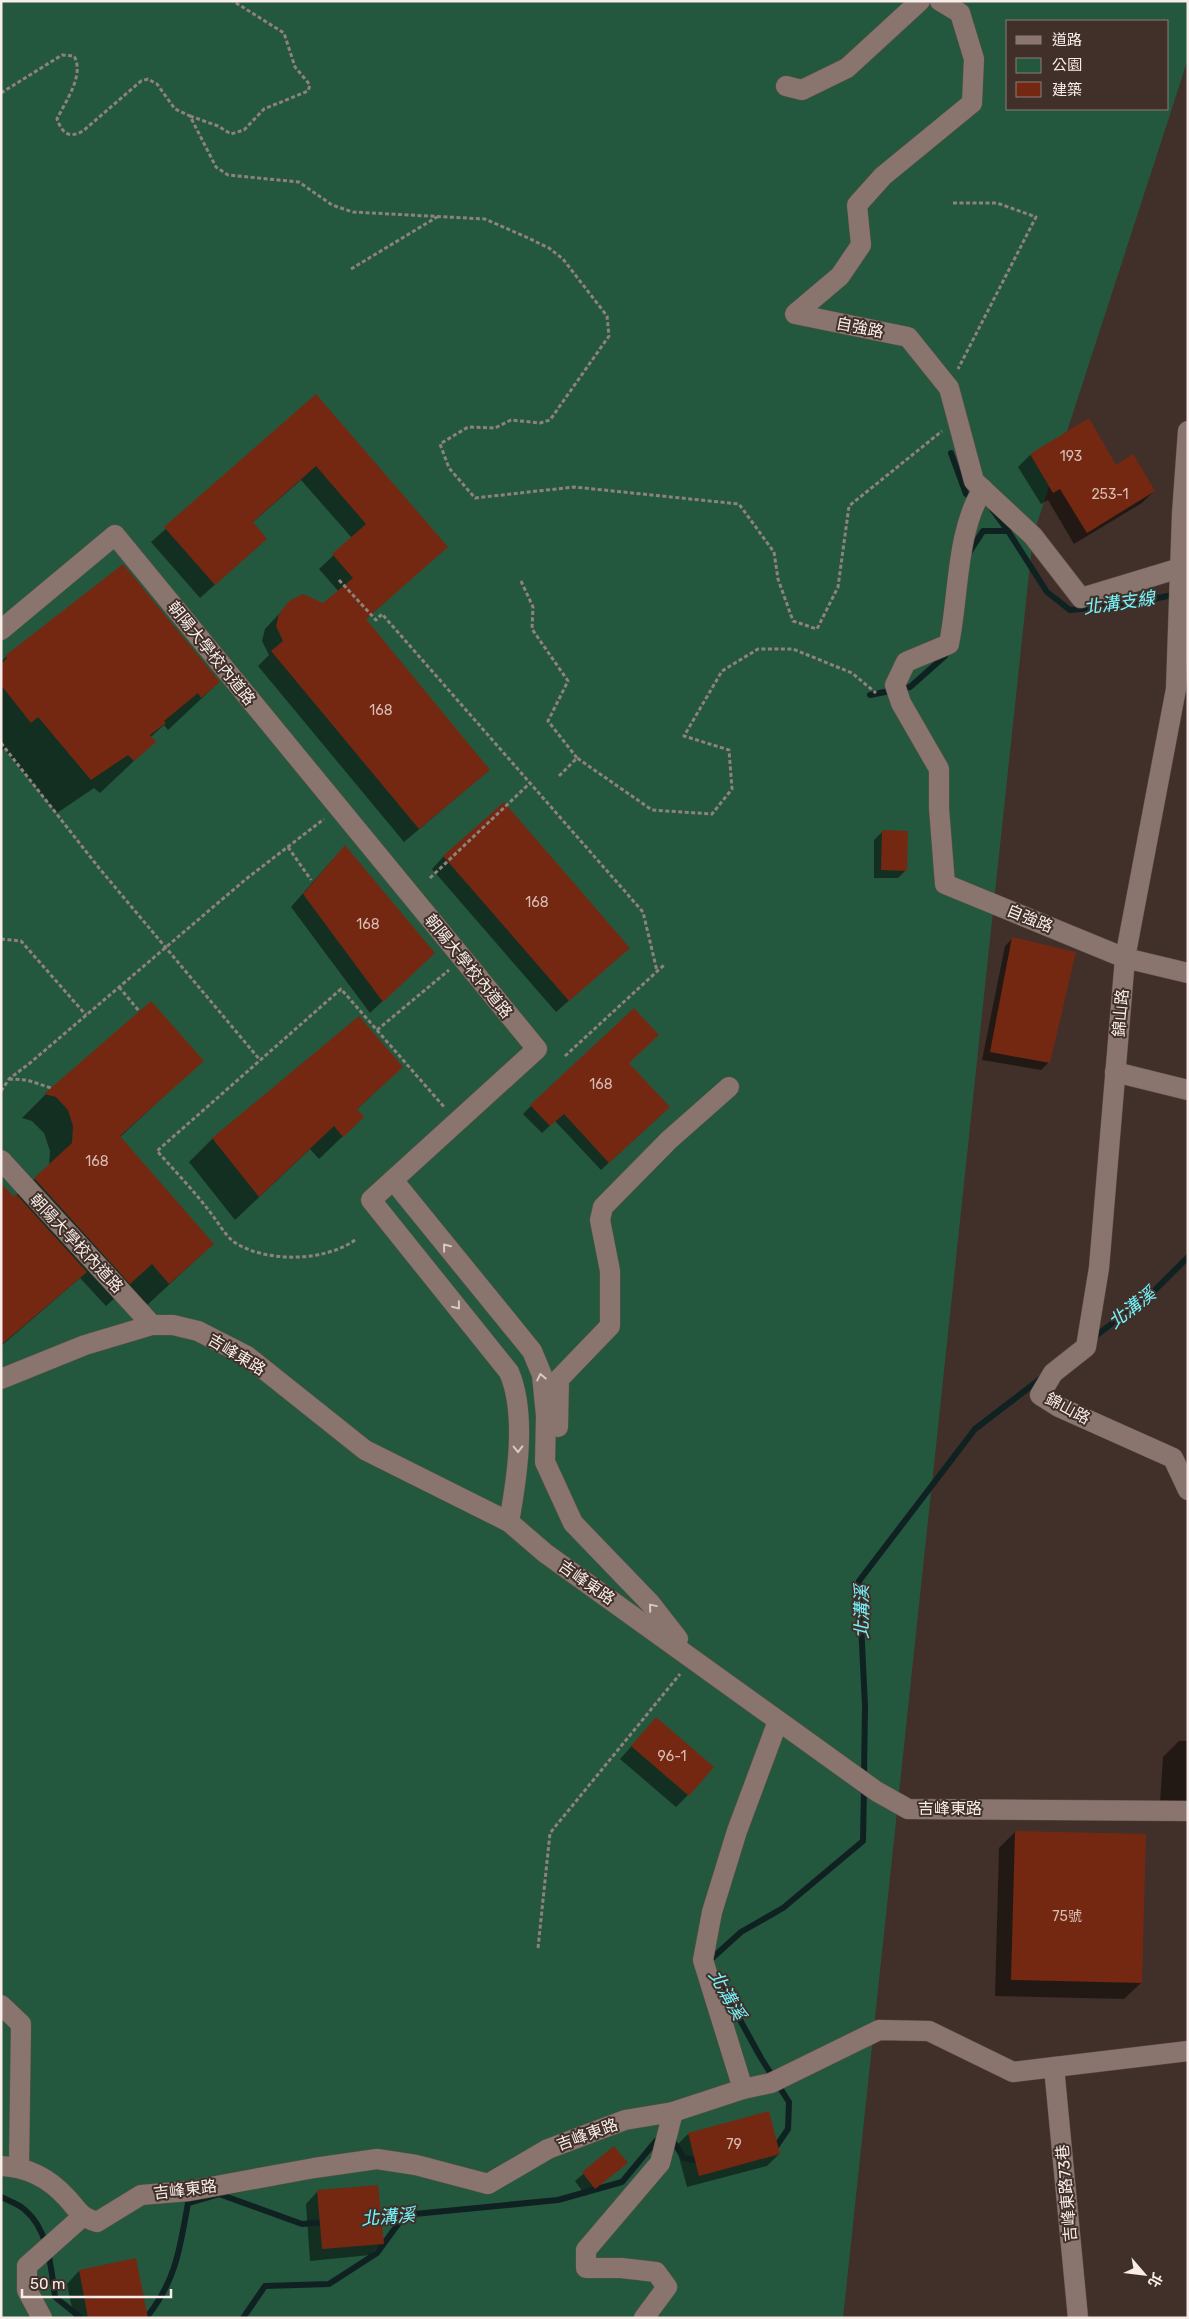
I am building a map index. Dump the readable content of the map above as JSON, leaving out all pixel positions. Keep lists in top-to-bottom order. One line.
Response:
{"streets":{"street":["自強路","朝陽大學校內道路","錦山路","吉峰東路","吉峰東路73巷"]},"crossings":[["自強路","錦山路"],["朝陽大學校內道路","吉峰東路"],["吉峰東路","吉峰東路73巷"]],"water":["北溝支線","北溝溪"],"house_numbers":["193","253-1","168","168","168","168","168","96-1","75號","79"],"legend":["道路","公園","建築"],"scale_bar":"50 m","north":"bottom right"}
